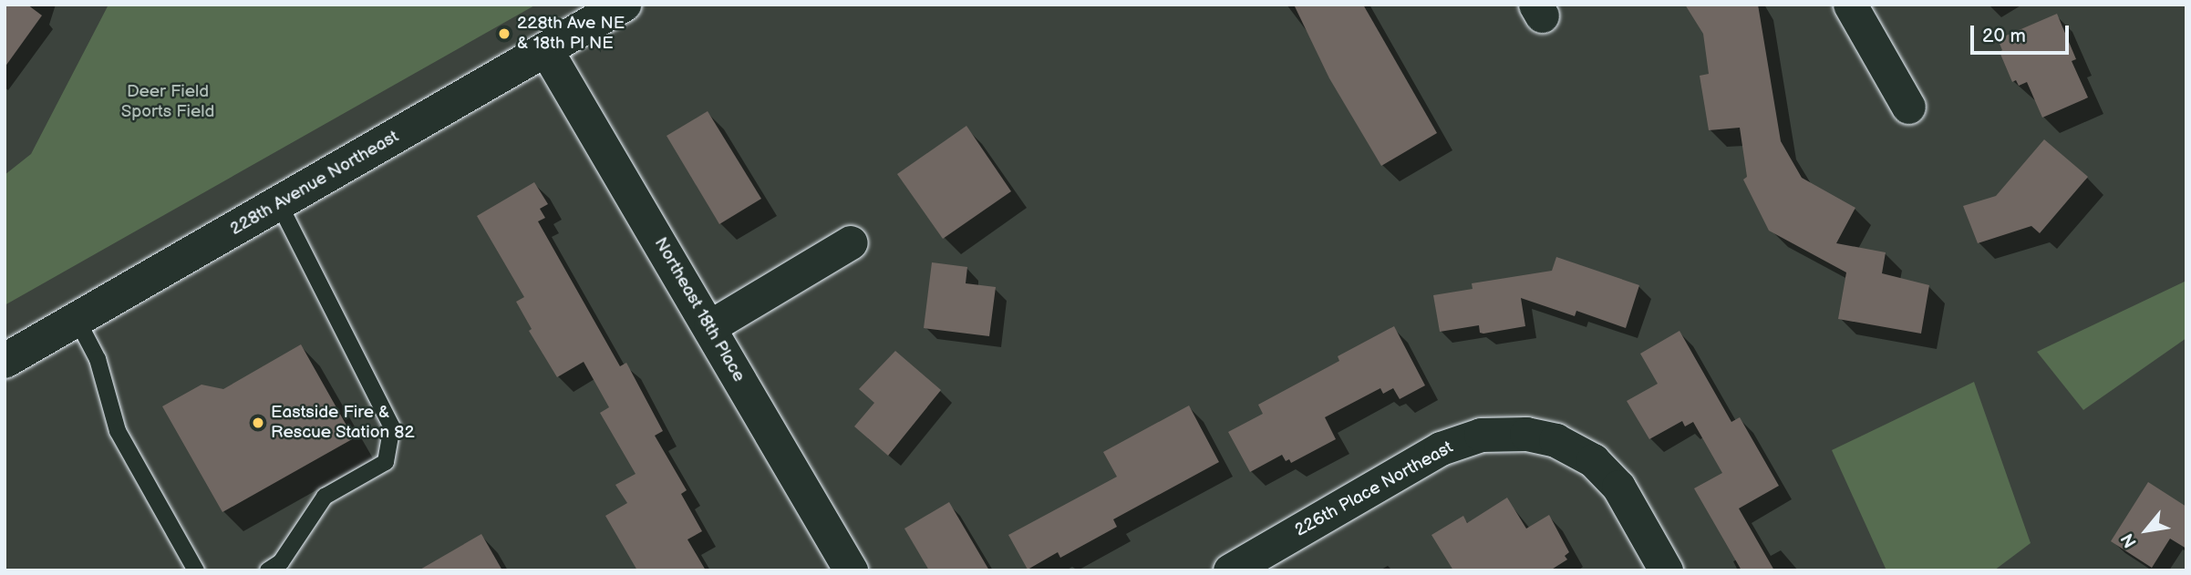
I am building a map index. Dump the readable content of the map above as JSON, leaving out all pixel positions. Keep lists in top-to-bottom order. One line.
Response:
{"streets":{"main road":["228th Avenue Northeast"],"street":["Northeast 18th Place","226th Place Northeast"]},"crossings":[["228th Avenue Northeast","Northeast 18th Place"]],"parks":["Deer Field Sports Field"],"places":["228th Ave NE & 18th Pl NE","Eastside Fire & Rescue Station 82"],"scale_bar":"20 m","north":"bottom left"}
